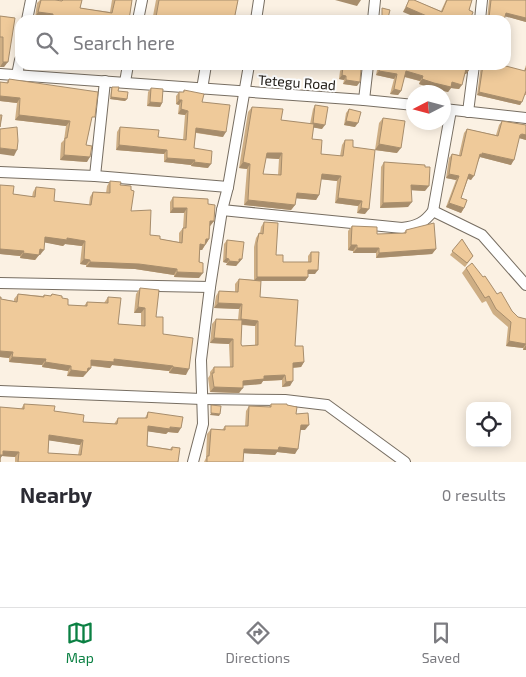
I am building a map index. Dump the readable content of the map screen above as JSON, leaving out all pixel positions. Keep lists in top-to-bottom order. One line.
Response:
{"streets":{"street":["Tetegu Road"]},"north":"left","page":{"search":"Search here","heading":["Nearby","0 results"],"nav":["Map","Directions","Saved"]}}
